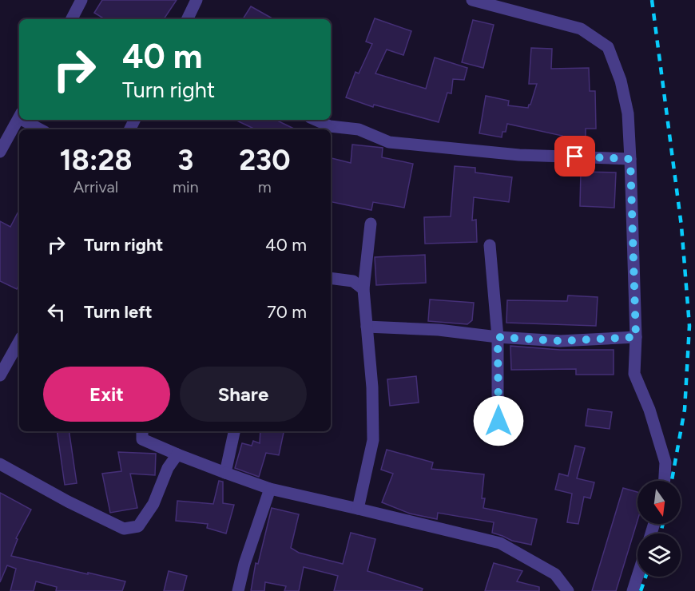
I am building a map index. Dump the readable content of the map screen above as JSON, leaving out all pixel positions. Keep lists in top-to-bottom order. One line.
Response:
{"north":"bottom","page":{"turn":["40 m","Turn right"],"eta":["18:28","Arrival","3","min","230","m"],"list":[{"name":"Turn right","value":"40 m"},{"name":"Turn left","value":"70 m"}],"buttons":["Exit","Share"]}}
